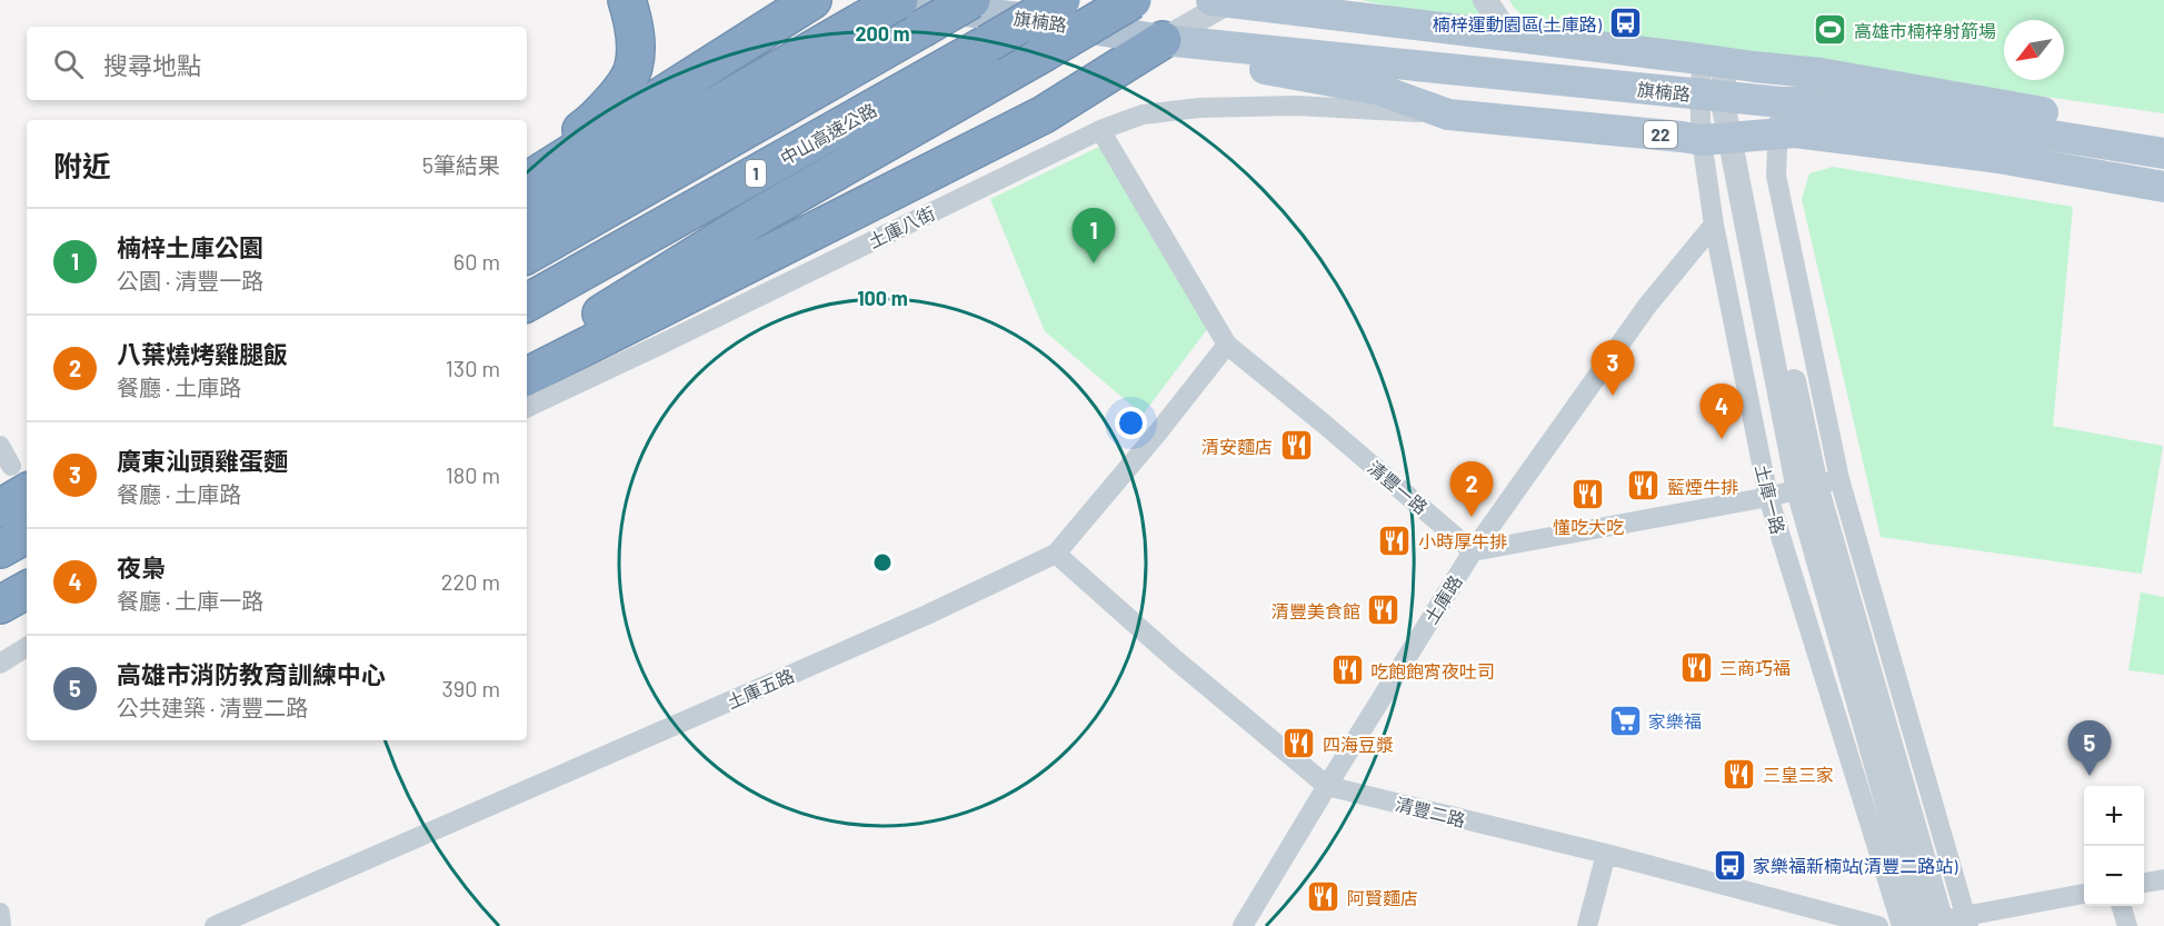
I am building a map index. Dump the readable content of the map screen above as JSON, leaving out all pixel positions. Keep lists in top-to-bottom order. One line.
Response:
{"streets":{"highway":["中山高速公路","1"],"main road":["旗楠路","22"],"street":["土庫八街","清豐一路","土庫一路","土庫路","土庫五路","清豐二路"]},"crossings":[["旗楠路","土庫八街"],["旗楠路","土庫一路"],["土庫八街","清豐一路"],["清豐一路","土庫路"],["清豐一路","土庫五路"],["土庫一路","土庫路"],["土庫路","清豐二路"],["土庫五路","清豐二路"]],"places":{"bus stop":["楠梓運動園區(土庫路)","家樂福新楠站(清豐二路站)"],"sports":["高雄市楠梓射箭場"],"restaurant":["清安麵店","藍煙牛排","懂吃大吃","小時厚牛排","清豐美食館","三商巧福","吃飽飽宵夜吐司","四海豆漿","三皇三家","阿賢麵店"],"supermarket":["家樂福"]},"north":"bottom left","page":{"search":"搜尋地點","heading":["附近","5筆結果"],"list":[{"mark":"1","name":"楠梓土庫公園","note":"公園 · 清豐一路","value":"60 m"},{"mark":"2","name":"八葉燒烤雞腿飯","note":"餐廳 · 土庫路","value":"130 m"},{"mark":"3","name":"廣東汕頭雞蛋麵","note":"餐廳 · 土庫路","value":"180 m"},{"mark":"4","name":"夜梟","note":"餐廳 · 土庫一路","value":"220 m"},{"mark":"5","name":"高雄市消防教育訓練中心","note":"公共建築 · 清豐二路","value":"390 m"}],"pins":["1","3","4","2","5"],"map_buttons":["+","−"]},"rings":["200 m","100 m"]}
